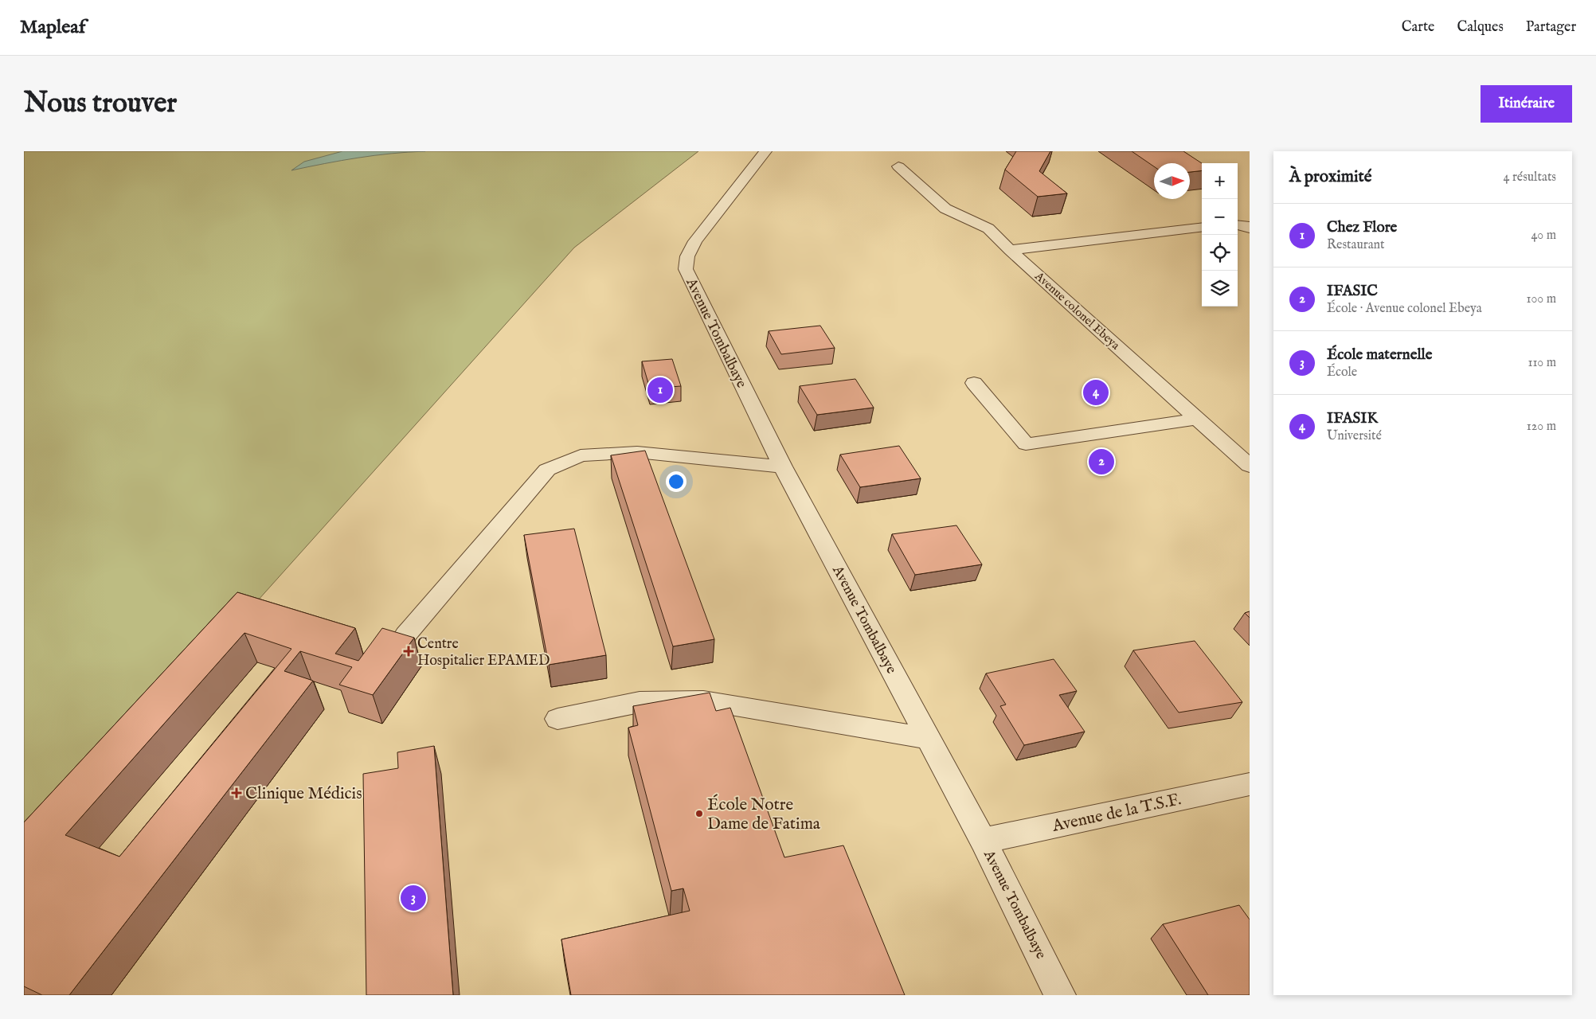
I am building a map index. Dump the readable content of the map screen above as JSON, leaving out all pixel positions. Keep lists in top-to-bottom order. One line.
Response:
{"streets":{"street":["Avenue colonel Ebeya","Avenue Tombalbaye","Avenue de la T.S.F."]},"crossings":[["Avenue Tombalbaye","Avenue de la T.S.F."]],"places":{"health":["Centre Hospitalier EPAMED","Clinique Médicis"],"other":["École Notre Dame de Fatima"]},"north":"right","page":{"header":"Mapleaf","nav":["Carte","Calques","Partager"],"buttons":"Itinéraire","title":"Nous trouver","heading":["À proximité","4 résultats"],"map_buttons":["+","−"],"list":[{"mark":"1","name":"Chez Flore","note":"Restaurant","value":"40 m"},{"mark":"2","name":"IFASIC","note":"École · Avenue colonel Ebeya","value":"100 m"},{"mark":"3","name":"École maternelle","note":"École","value":"110 m"},{"mark":"4","name":"IFASIK","note":"Université","value":"120 m"}],"pins":["1","4","2","3"]}}
